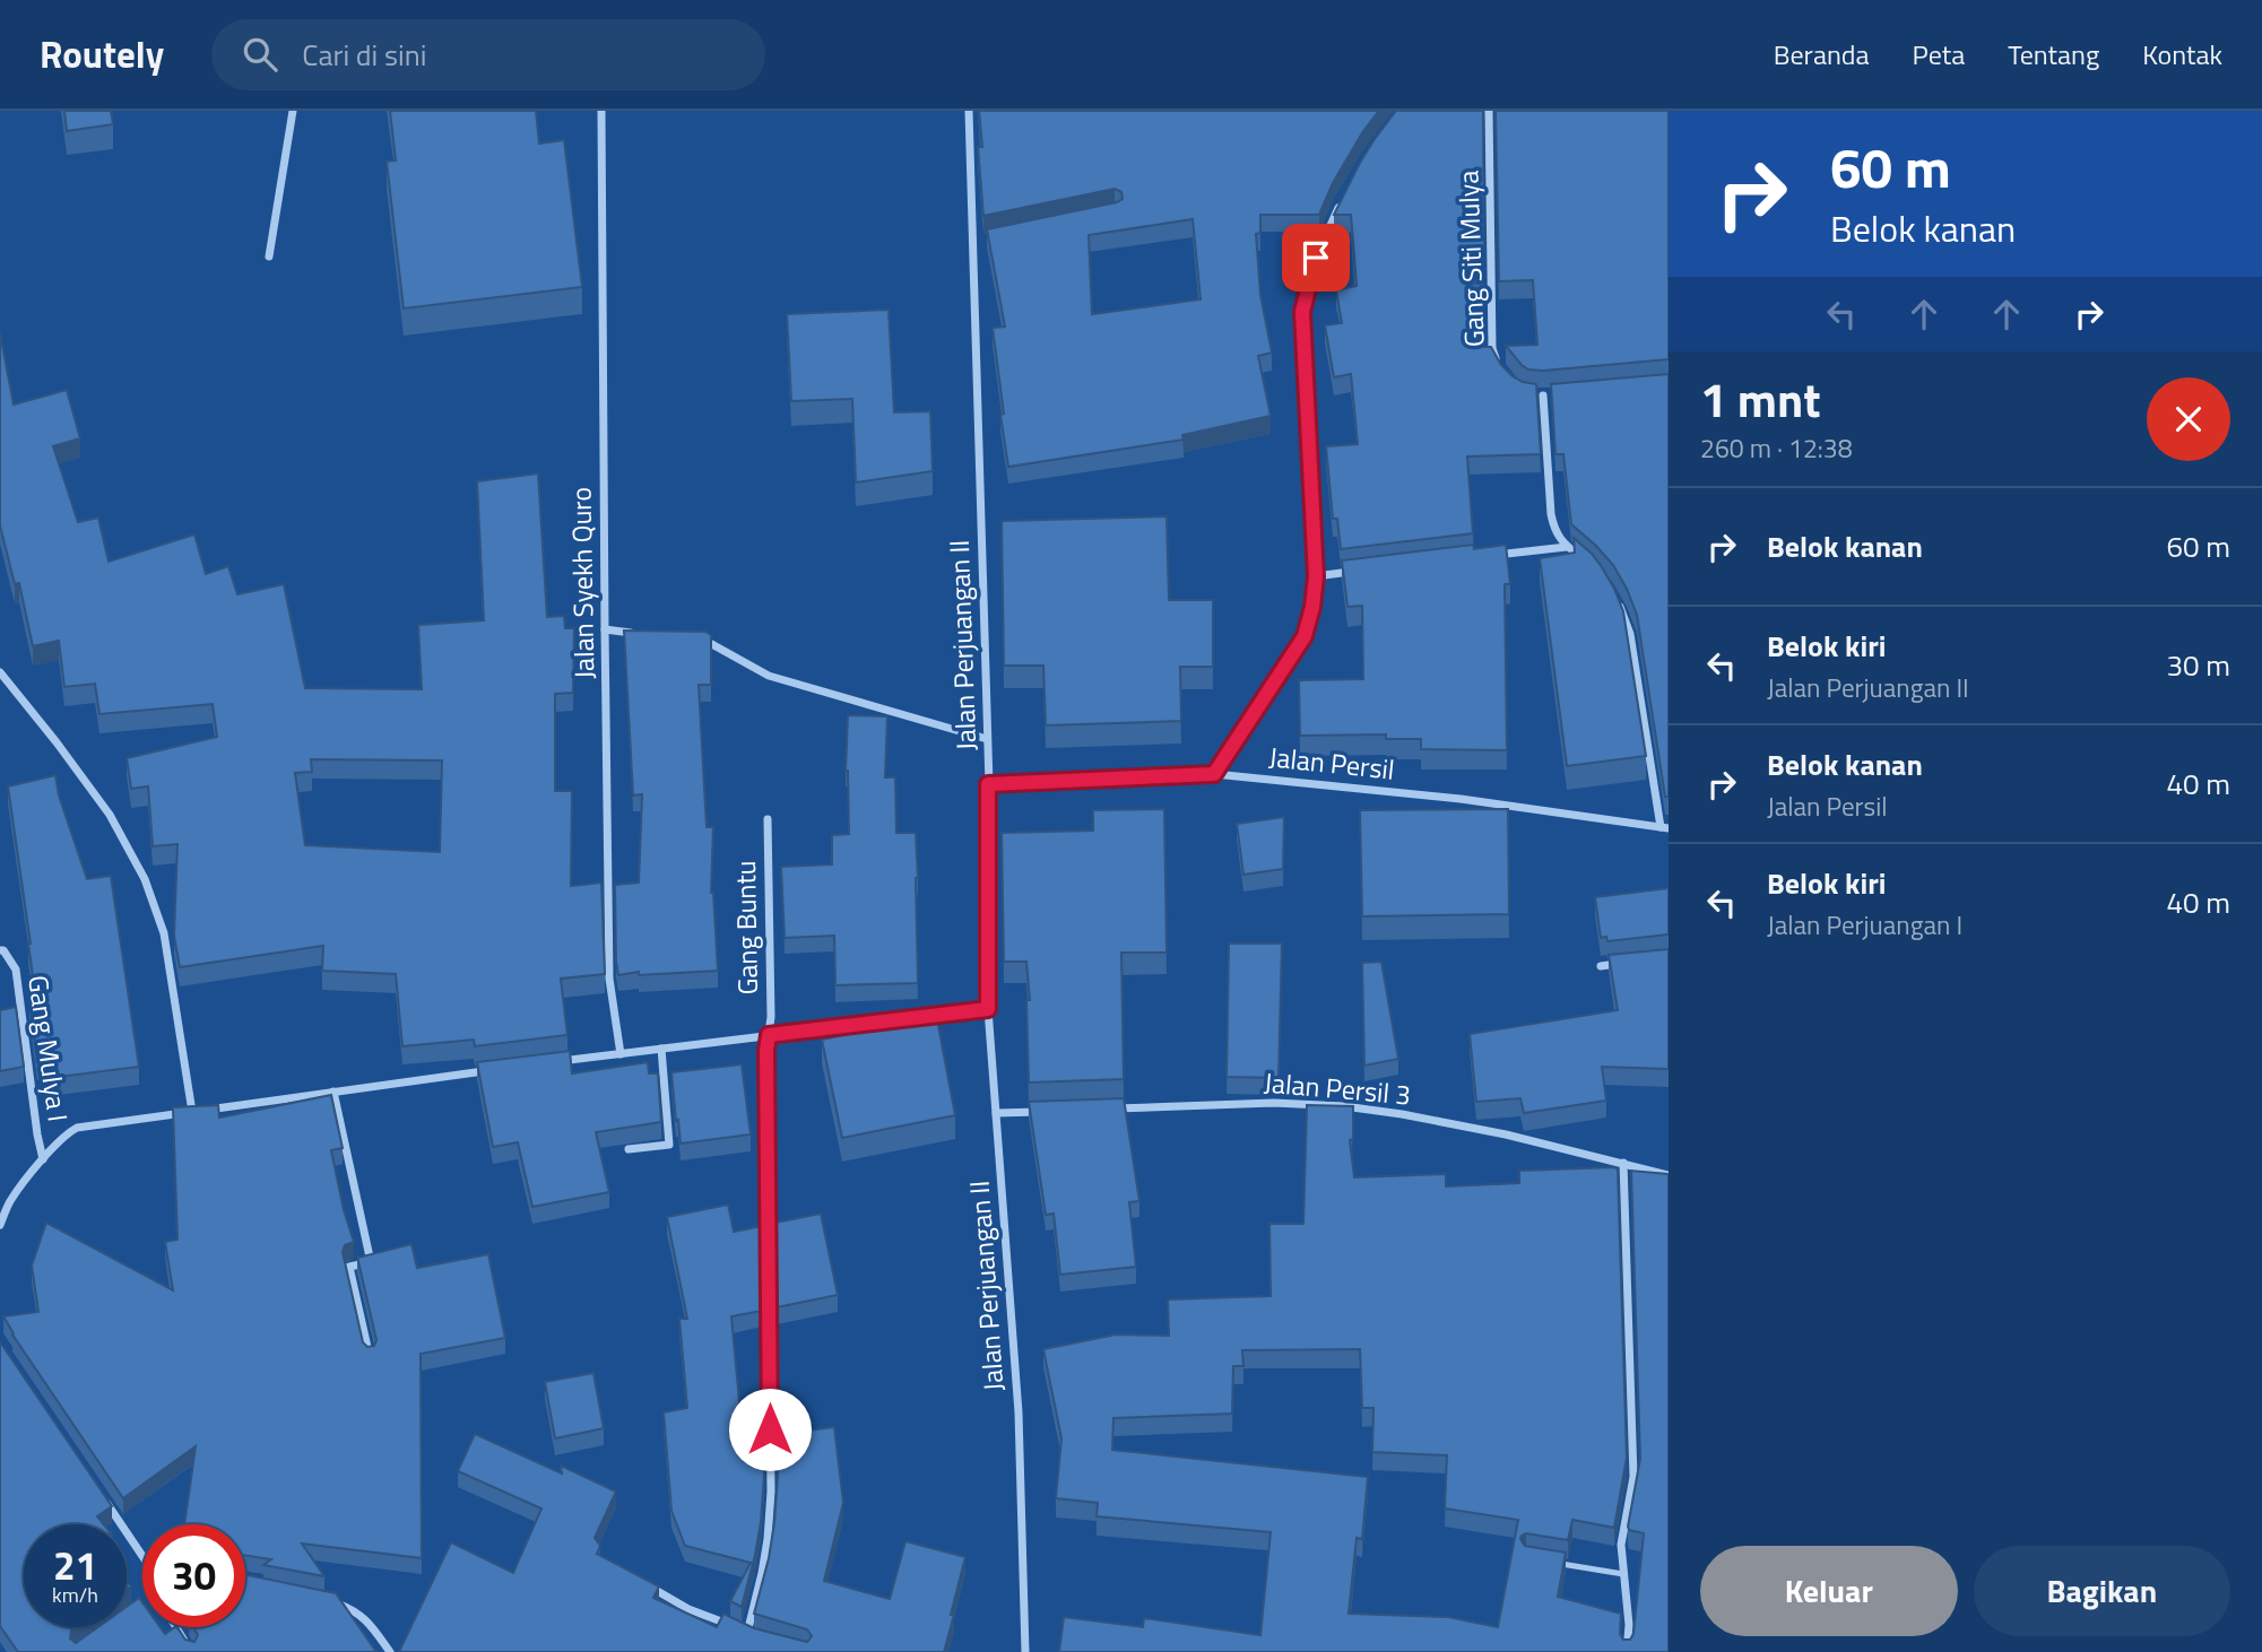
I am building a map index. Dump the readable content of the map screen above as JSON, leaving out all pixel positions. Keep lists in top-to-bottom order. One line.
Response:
{"streets":{"street":["Gang Siti Mulya","Jalan Syekh Quro","Jalan Perjuangan II","Jalan Persil","Gang Buntu","Gang Mulya I","Jalan Persil 3"]},"crossings":[["Jalan Perjuangan II","Jalan Persil"]],"page":{"header":"Routely","search":"Cari di sini","nav":["Beranda","Peta","Tentang","Kontak"],"turn":["60 m","Belok kanan"],"heading":["1 mnt","260 m · 12:38"],"list":[{"name":"Belok kanan","value":"60 m"},{"name":"Belok kiri","note":"Jalan Perjuangan II","value":"30 m"},{"name":"Belok kanan","note":"Jalan Persil","value":"40 m"},{"name":"Belok kiri","note":"Jalan Perjuangan I","value":"40 m"}],"speed":"21 km/h","limit":"30","buttons":["Keluar","Bagikan"]}}
